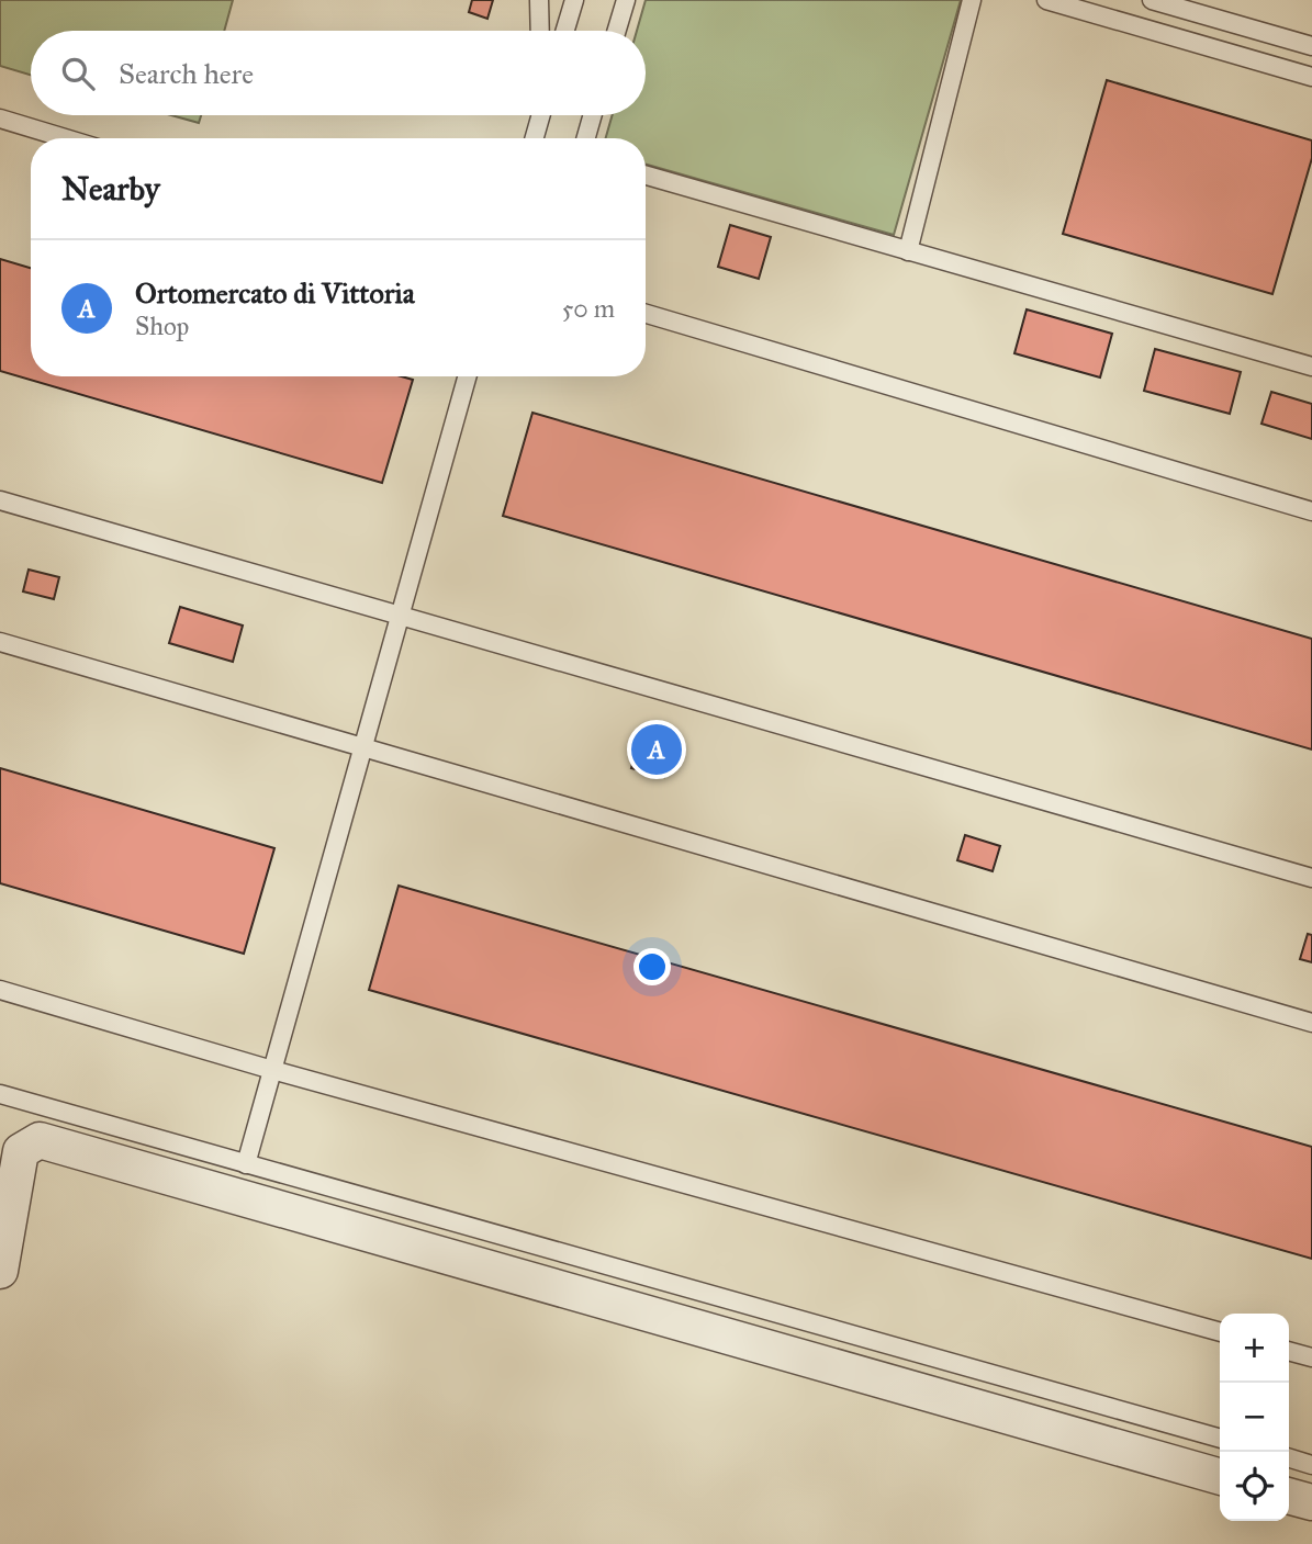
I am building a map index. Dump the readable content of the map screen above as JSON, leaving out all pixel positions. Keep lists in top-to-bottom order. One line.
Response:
{"page":{"search":"Search here","heading":"Nearby","list":[{"mark":"A","name":"Ortomercato di Vittoria","note":"Shop","value":"50 m"}],"pins":"A","map_buttons":["+","−"]}}
